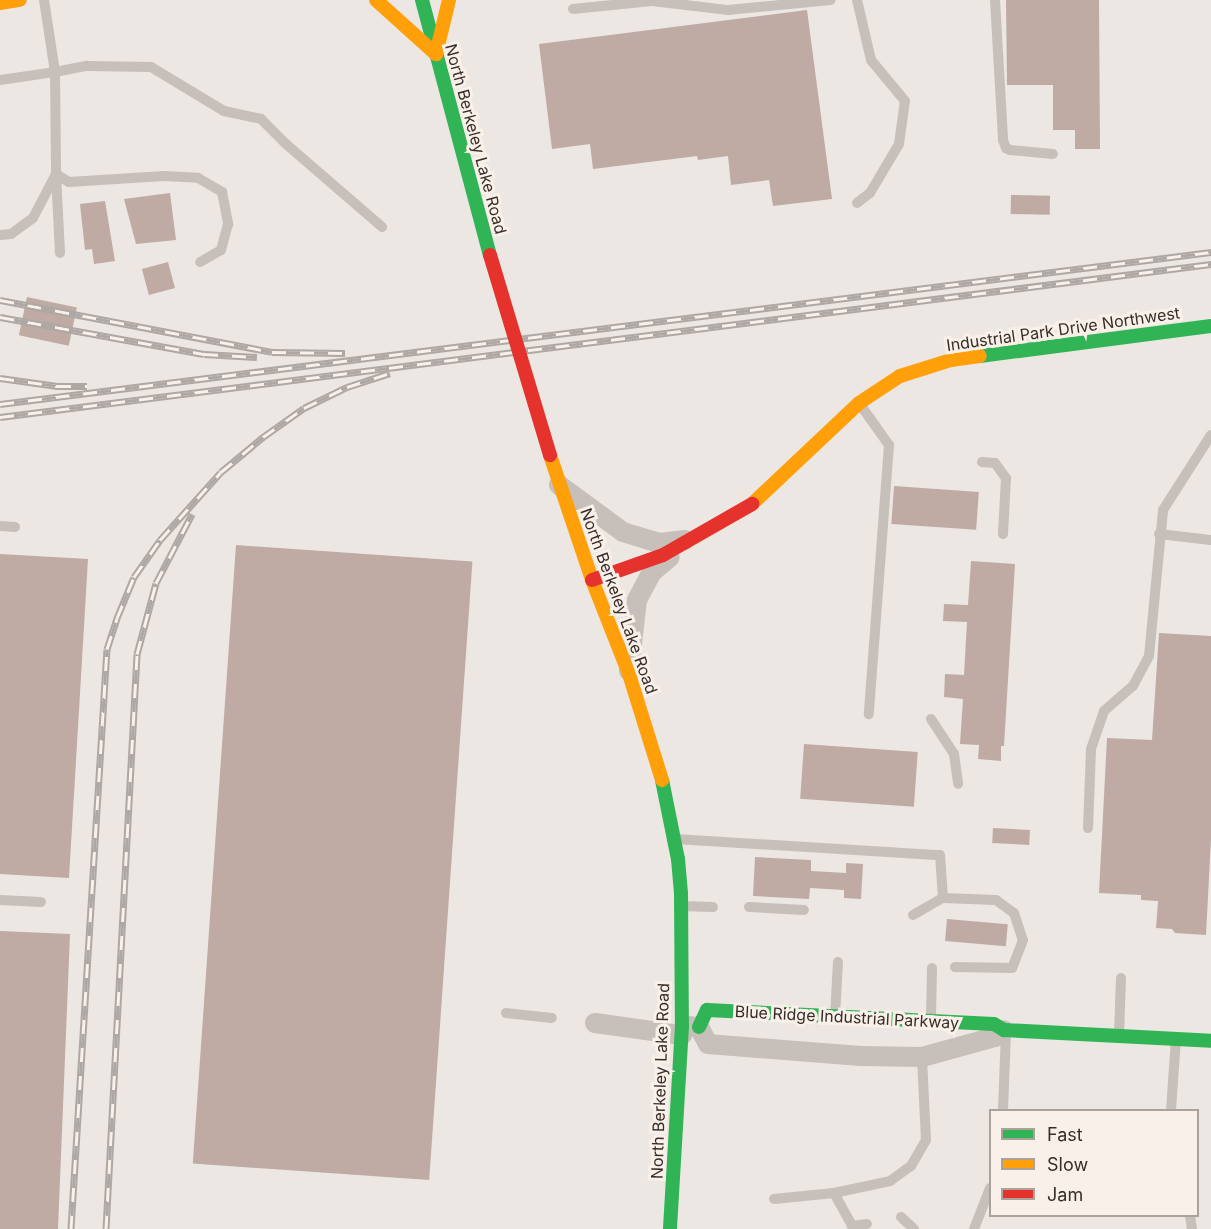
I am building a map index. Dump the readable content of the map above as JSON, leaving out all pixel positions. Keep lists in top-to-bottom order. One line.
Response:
{"streets":{"street":["North Berkeley Lake Road","Industrial Park Drive Northwest","Blue Ridge Industrial Parkway"]},"crossings":[["North Berkeley Lake Road","Industrial Park Drive Northwest"],["North Berkeley Lake Road","Blue Ridge Industrial Parkway"]],"legend":["Fast","Slow","Jam"]}
